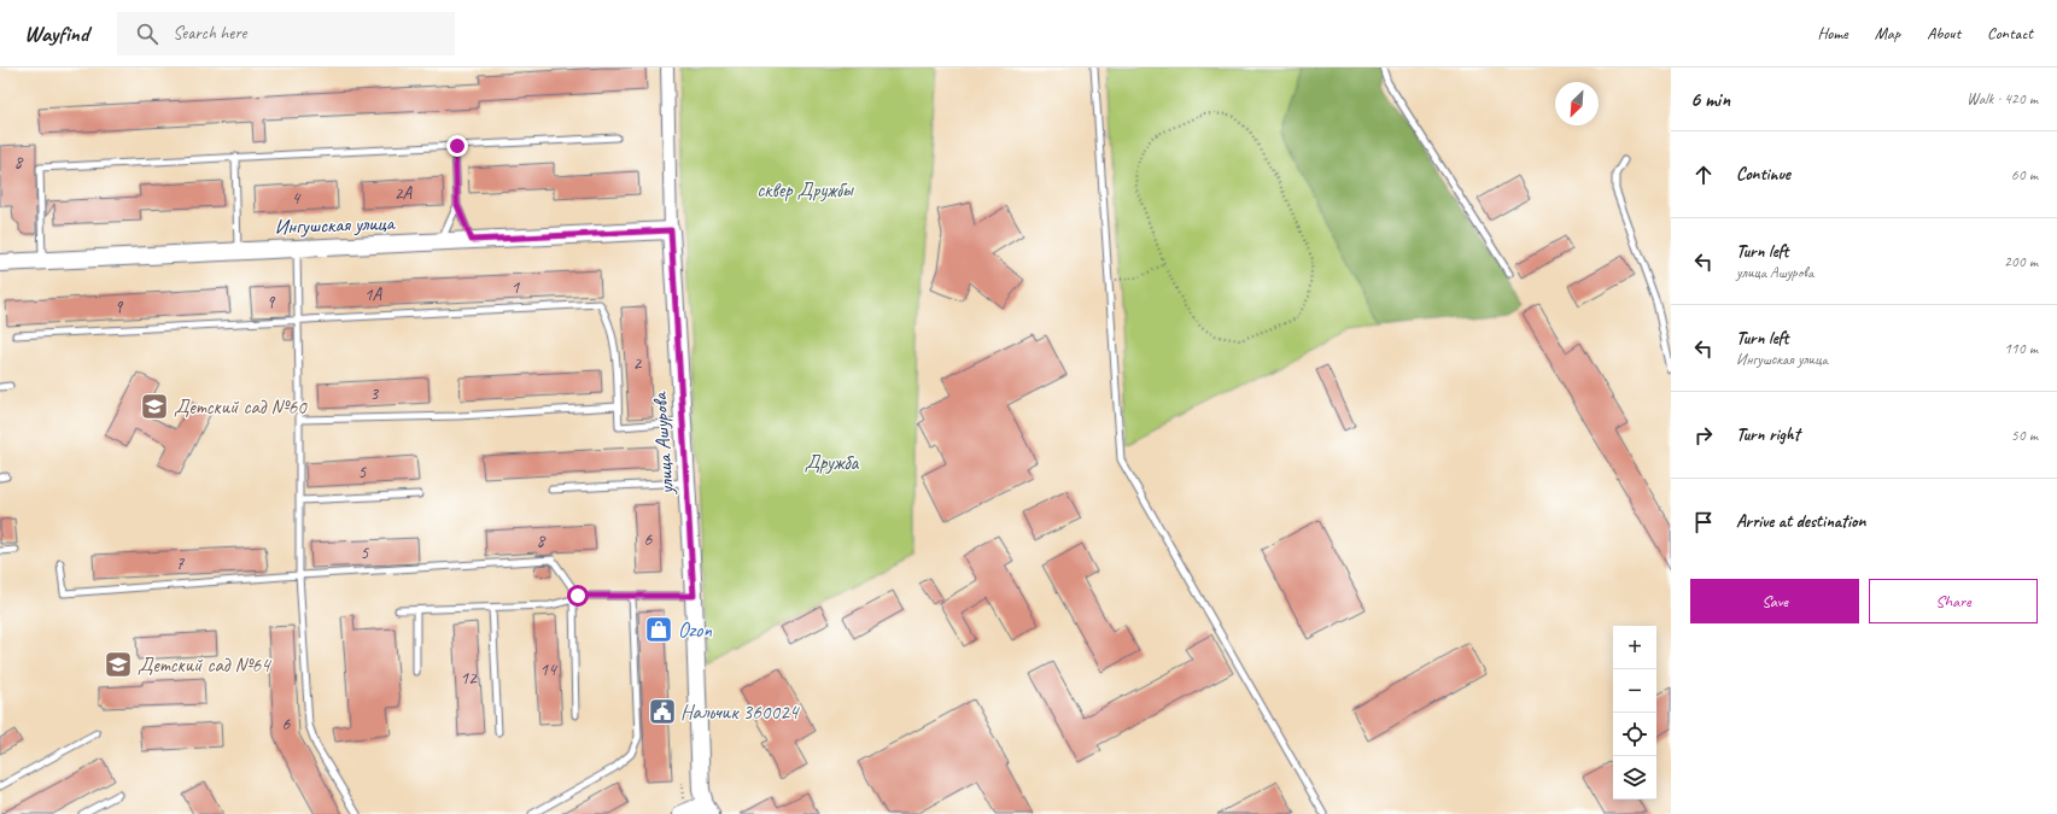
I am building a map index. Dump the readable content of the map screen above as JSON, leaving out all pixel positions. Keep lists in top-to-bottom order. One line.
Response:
{"streets":{"street":["Ингушская улица","улица Ашурова"]},"crossings":[["Ингушская улица","улица Ашурова"]],"parks":["сквер Дружбы","Дружба"],"places":{"school or university":["Детский сад №60","Детский сад №64"],"shop":["Ozon"],"public building":["Нальчик 360024"]},"house_numbers":["8","2А","4","1","1А","9","9","2","3","5","6","8","5","7","14","12","6"],"north":"bottom left","page":{"header":"Wayfind","search":"Search here","nav":["Home","Map","About","Contact"],"heading":["6 min","Walk · 420 m"],"list":[["Continue","60 m"],["Turn left","улица Ашурова","200 m"],["Turn left","Ингушская улица","110 m"],["Turn right","50 m"],"Arrive at destination"],"buttons":["Save","Share"],"map_buttons":["+","−"]}}
